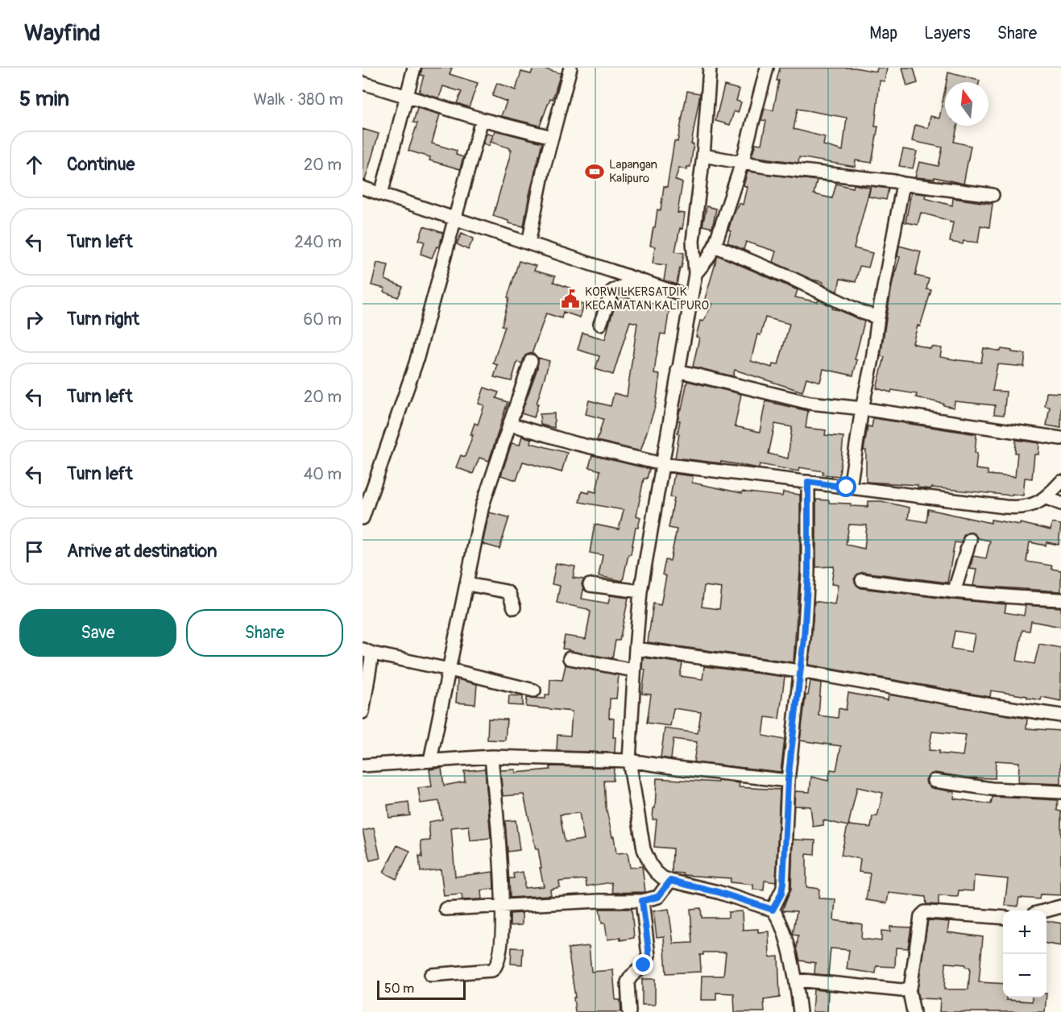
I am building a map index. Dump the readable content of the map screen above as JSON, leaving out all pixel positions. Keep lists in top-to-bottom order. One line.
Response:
{"places":{"sports":["Lapangan Kalipuro"],"public building":["KORWILKERSATDIK KECAMATAN KALIPURO"]},"scale_bar":"50 m","north":"top","page":{"header":"Wayfind","nav":["Map","Layers","Share"],"heading":["5 min","Walk · 380 m"],"list":[["Continue","20 m"],["Turn left","240 m"],["Turn right","60 m"],["Turn left","20 m"],["Turn left","40 m"],"Arrive at destination"],"buttons":["Save","Share"],"map_buttons":["+","−"],"scale":"50 m"}}
